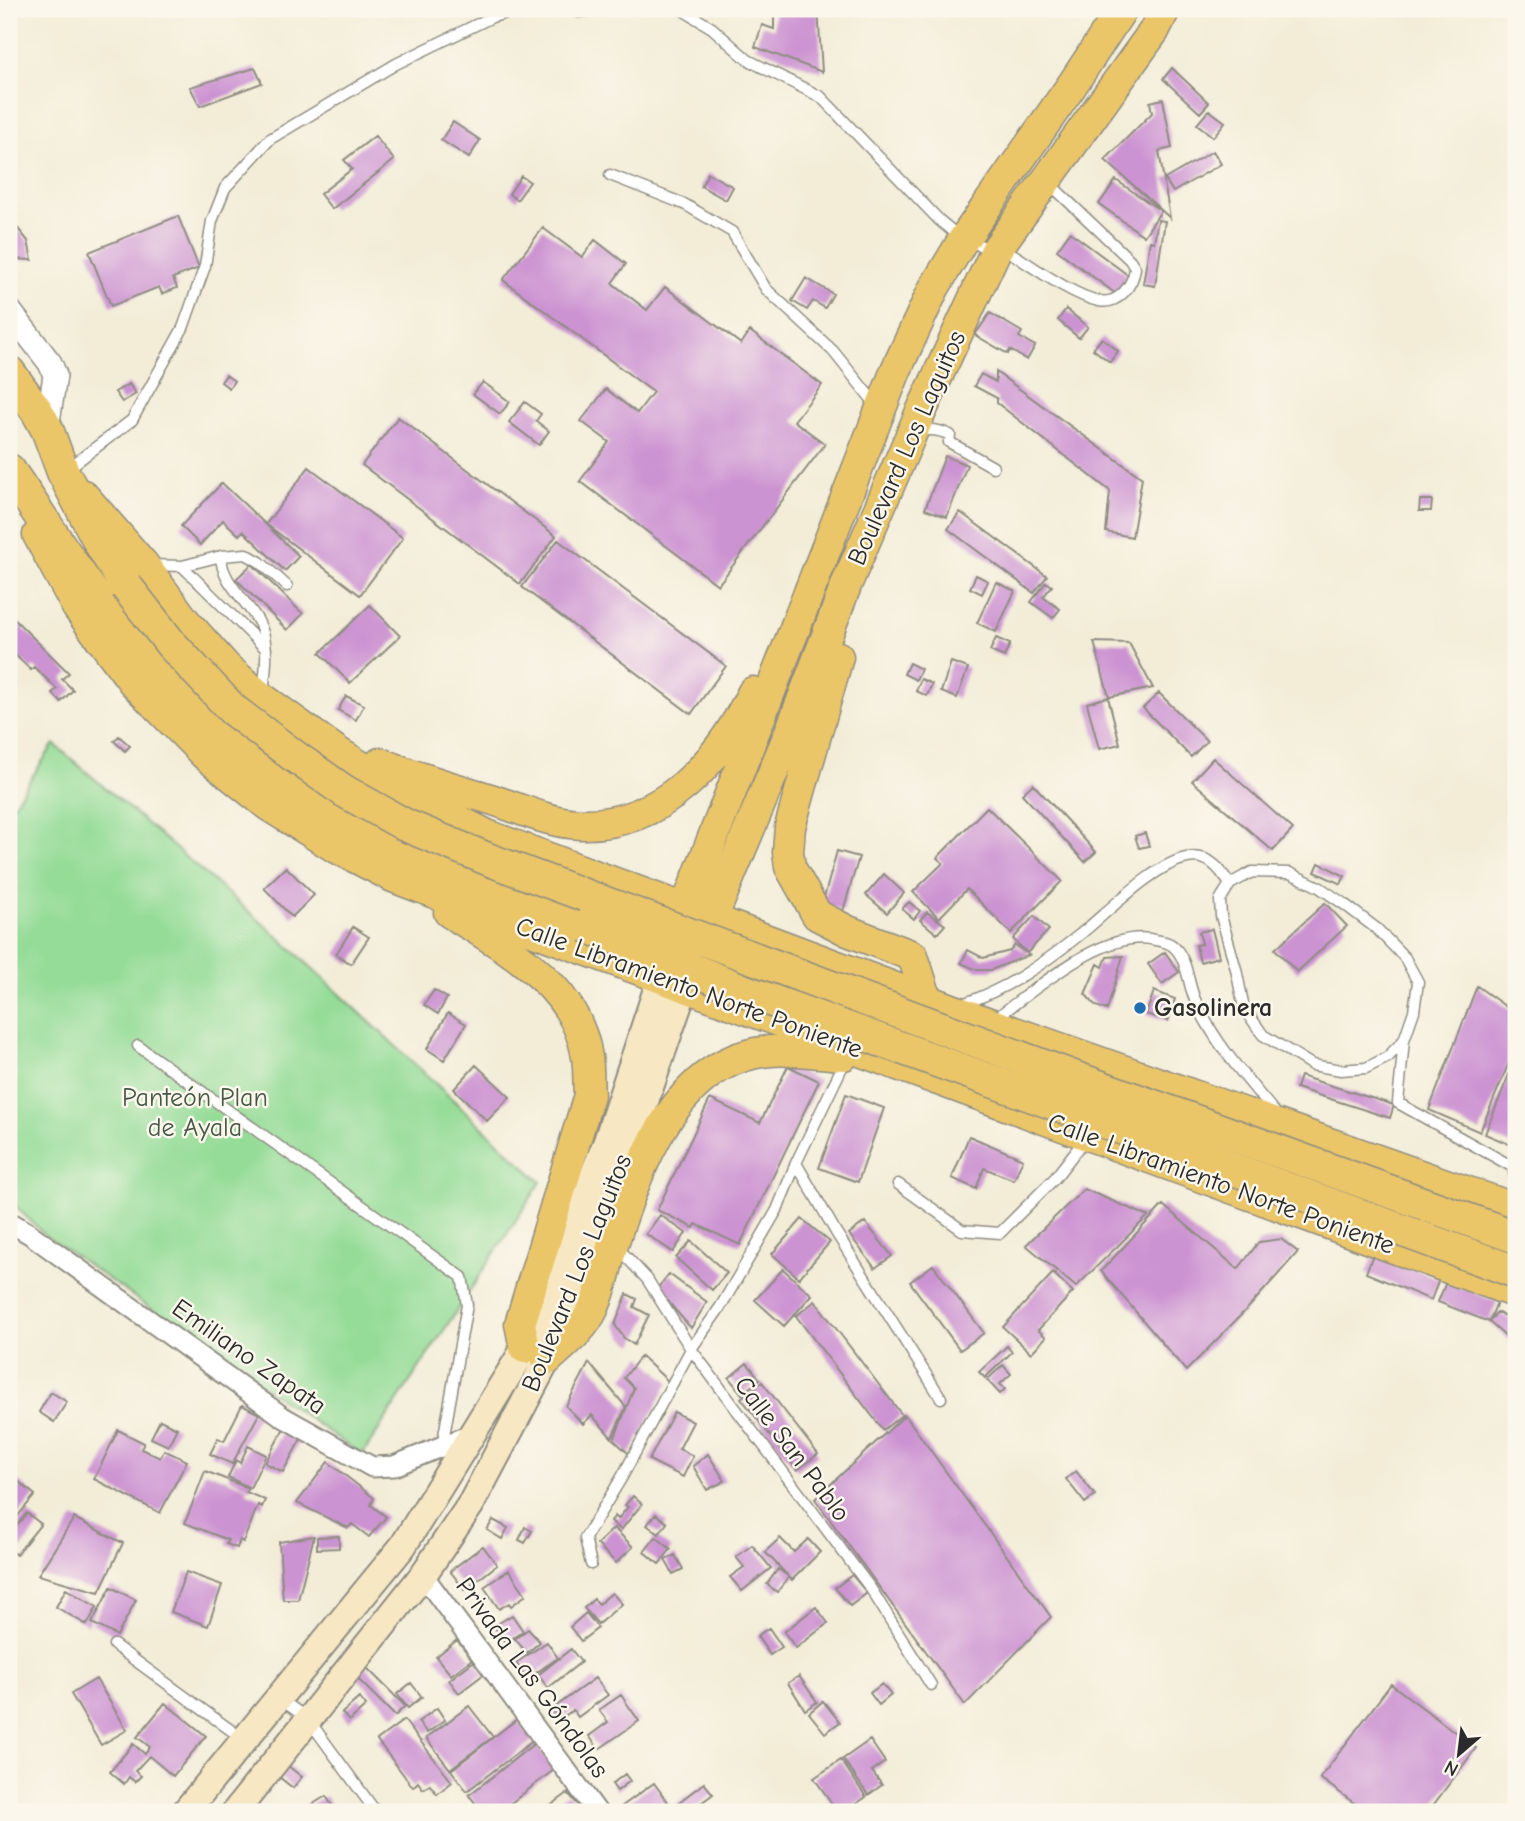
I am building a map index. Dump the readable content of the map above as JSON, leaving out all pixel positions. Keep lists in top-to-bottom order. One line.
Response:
{"streets":{"highway":["Calle Libramiento Norte Poniente"],"main road":["Boulevard Los Laguitos"],"street":["Emiliano Zapata","Privada Las Góndolas"],"lane":["Calle San Pablo"]},"crossings":[["Boulevard Los Laguitos","Calle Libramiento Norte Poniente"],["Boulevard Los Laguitos","Privada Las Góndolas"]],"parks":["Panteón Plan de Ayala"],"places":["Gasolinera"],"north":"bottom left"}
